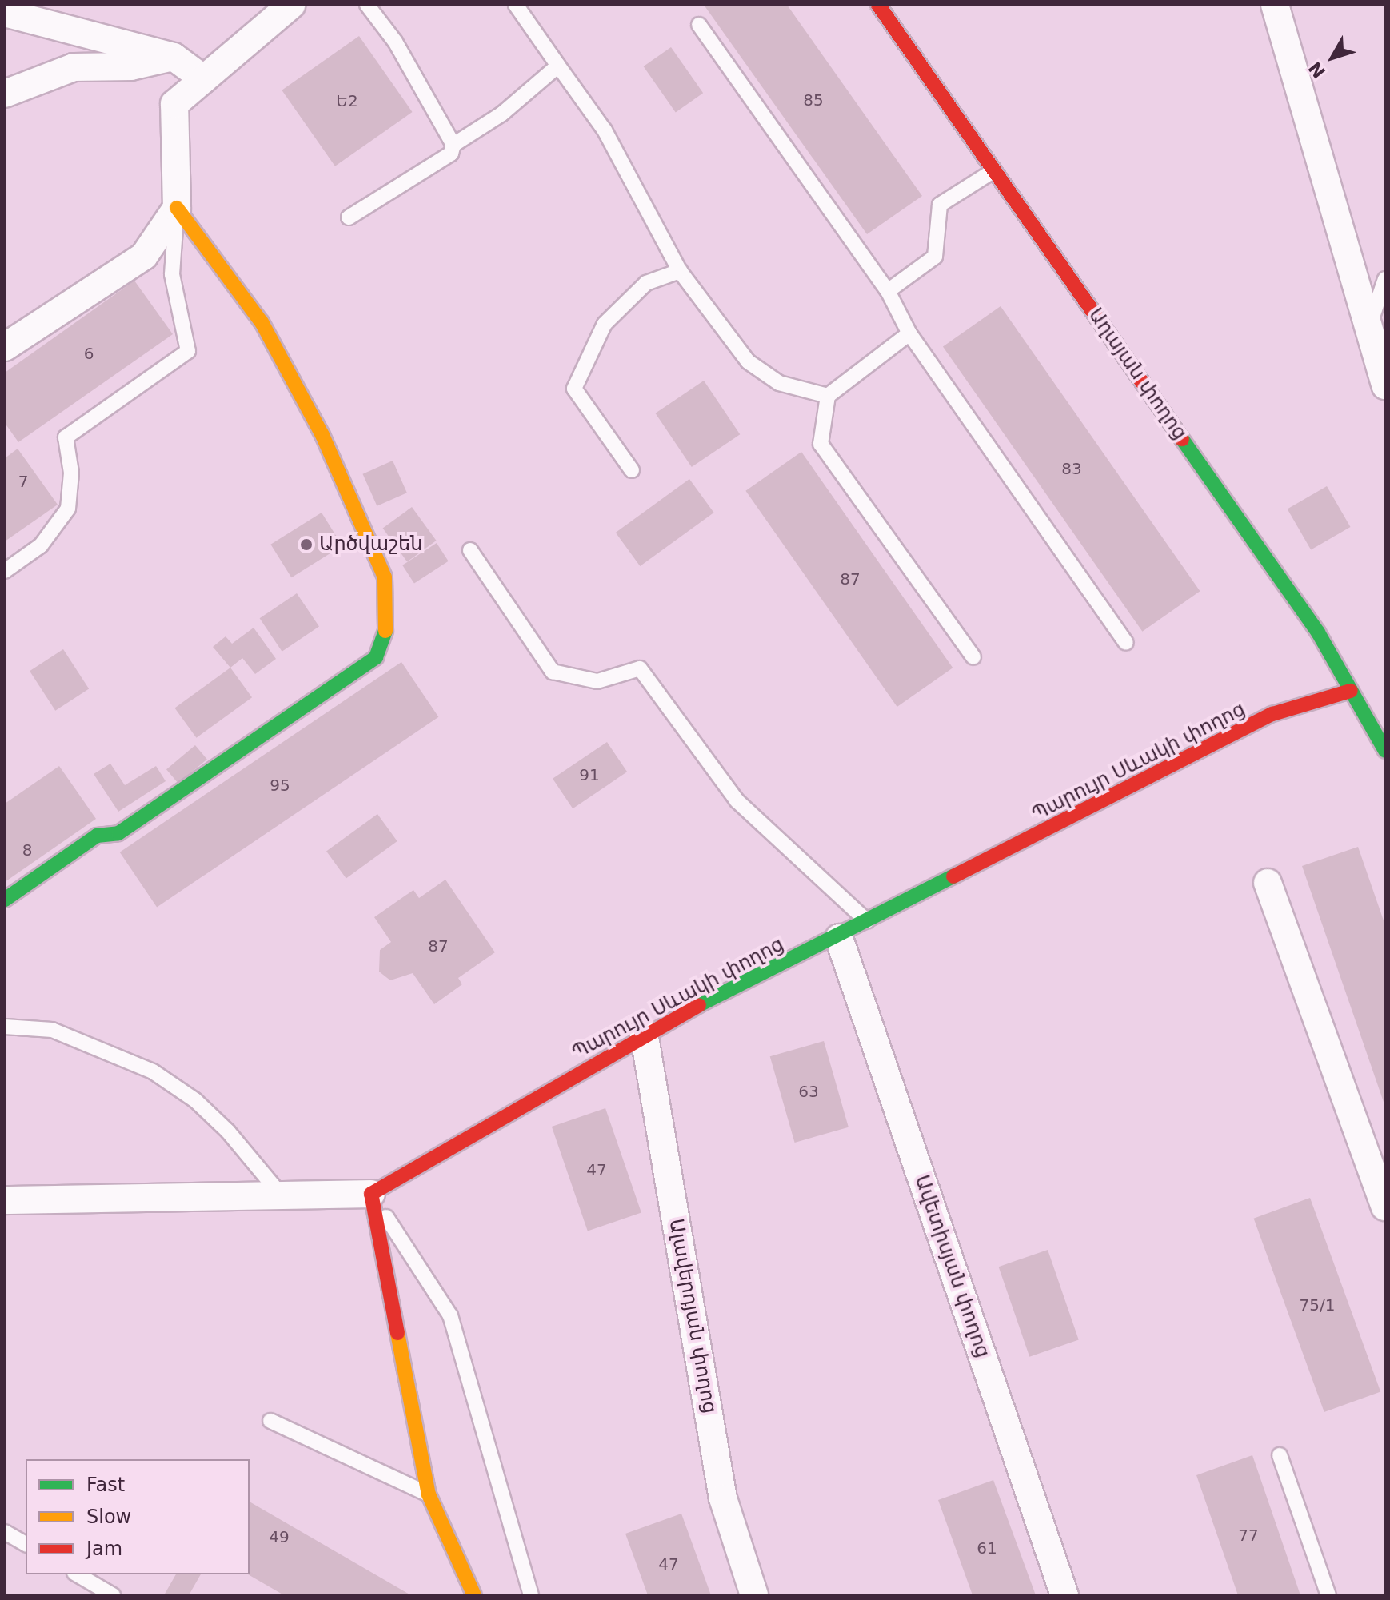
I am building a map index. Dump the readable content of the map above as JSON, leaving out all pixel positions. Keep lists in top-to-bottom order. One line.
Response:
{"streets":{"street":["Աղայան փողոց","Պարույր Սևակի փողոց","Ավետիսյան փողոց","Ալավերդյան փողոց"]},"crossings":[["Աղայան փողոց","Պարույր Սևակի փողոց"],["Պարույր Սևակի փողոց","Ավետիսյան փողոց"],["Պարույր Սևակի փողոց","Ալավերդյան փողոց"]],"places":["Արծվաշեն"],"house_numbers":["85","Ե2","6","83","7","87","91","95","8","87","63","47","75/1","77","49","61","47"],"legend":["Fast","Slow","Jam"],"north":"bottom left"}
